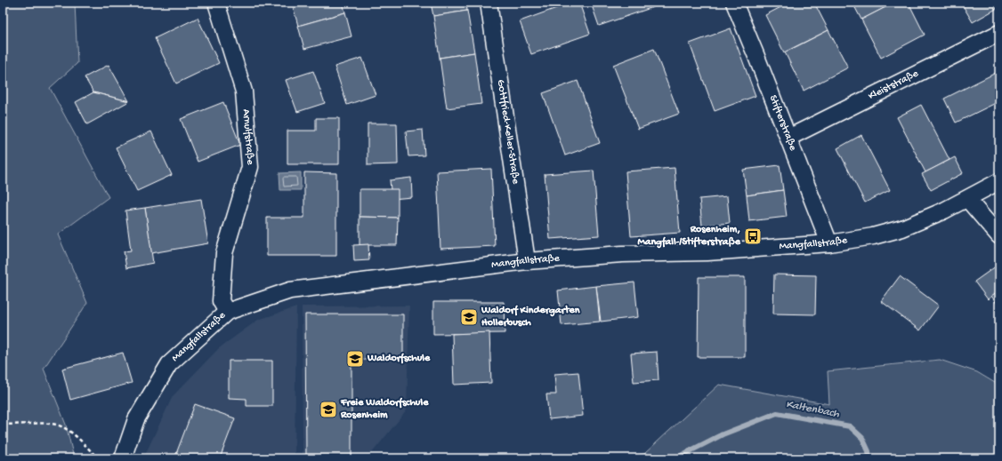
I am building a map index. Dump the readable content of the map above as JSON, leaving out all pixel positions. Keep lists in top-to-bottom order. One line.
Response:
{"streets":{"street":["Kleiststraße","Stifterstraße","Gottfried-Keller-Straße","Arnulfstraße","Mangfallstraße"]},"crossings":[["Kleiststraße","Stifterstraße"],["Stifterstraße","Mangfallstraße"],["Gottfried-Keller-Straße","Mangfallstraße"],["Arnulfstraße","Mangfallstraße"]],"water":["Kaltenbach"],"places":{"bus stop":["Rosenheim, Mangfall-/Stifterstraße"],"school or university":["Waldorf Kindergarten Hollerbusch","Waldorfschule","Freie Waldorfschule Rosenheim"]}}
